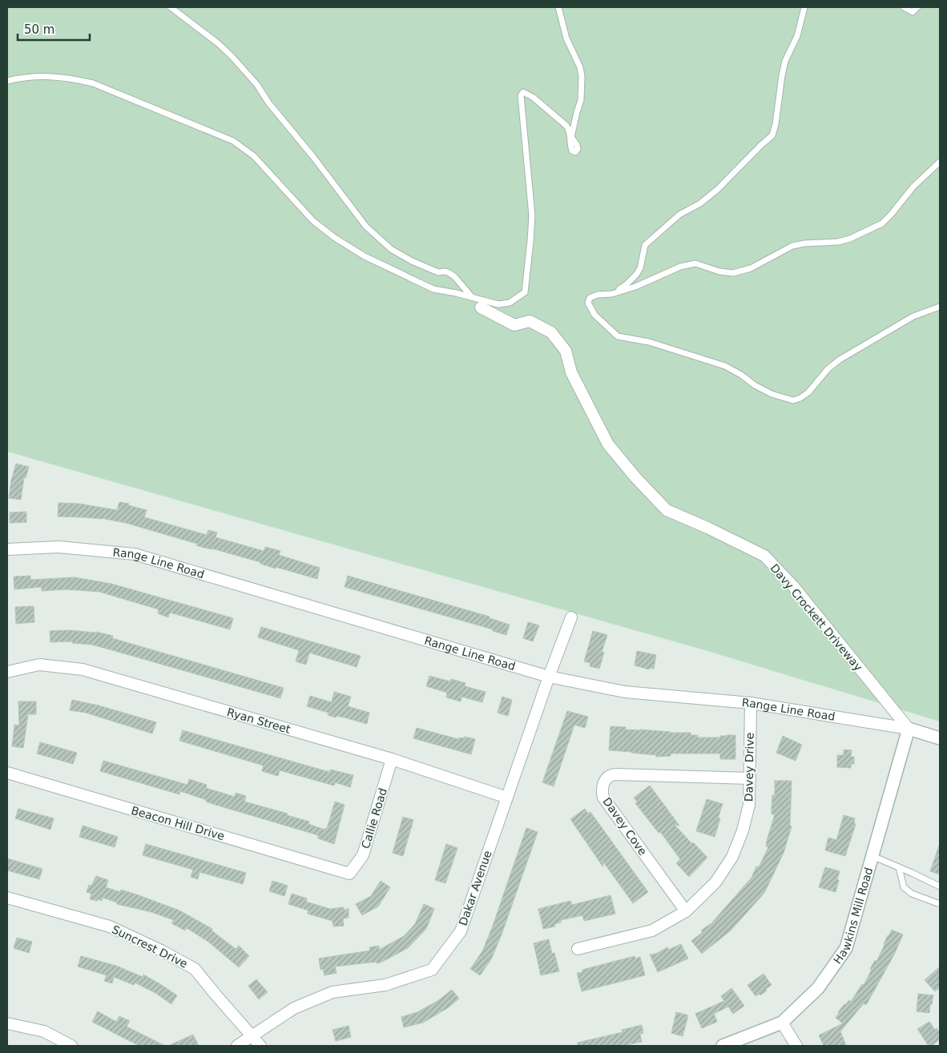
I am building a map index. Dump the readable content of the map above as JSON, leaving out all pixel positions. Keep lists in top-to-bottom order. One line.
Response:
{"streets":{"street":["Range Line Road","Davy Crockett Driveway","Ryan Street","Davey Drive","Callie Road","Beacon Hill Drive","Davey Cove","Dakar Avenue","Hawkins Mill Road","Suncrest Drive"]},"crossings":[["Range Line Road","Davy Crockett Driveway"],["Range Line Road","Davey Drive"],["Range Line Road","Dakar Avenue"],["Range Line Road","Hawkins Mill Road"],["Davy Crockett Driveway","Hawkins Mill Road"],["Ryan Street","Callie Road"],["Ryan Street","Dakar Avenue"],["Davey Drive","Davey Cove"],["Callie Road","Beacon Hill Drive"],["Dakar Avenue","Suncrest Drive"]],"scale_bar":"50 m"}
